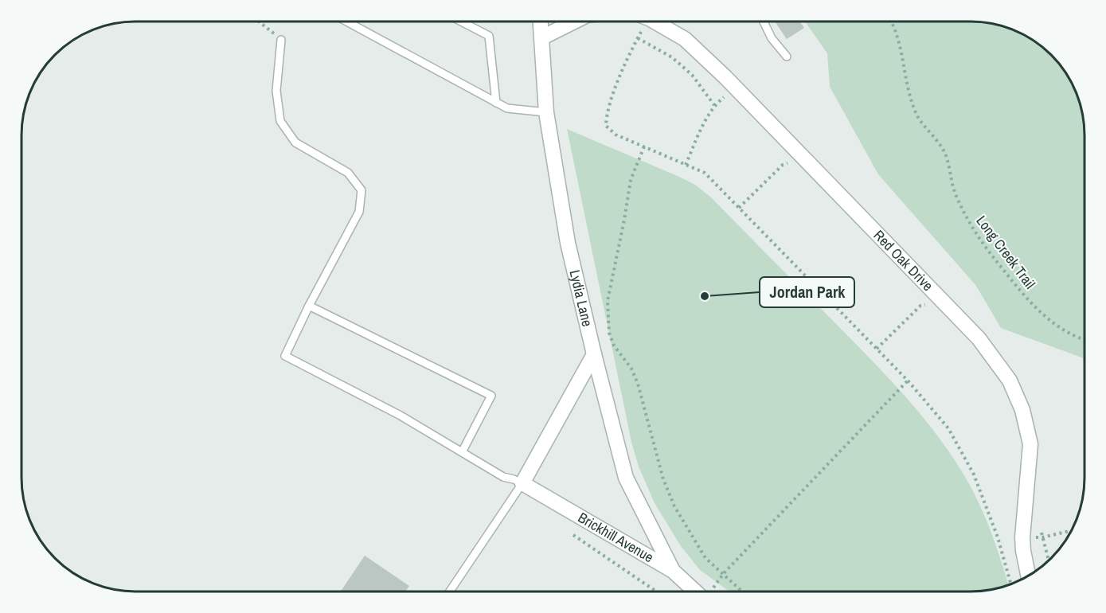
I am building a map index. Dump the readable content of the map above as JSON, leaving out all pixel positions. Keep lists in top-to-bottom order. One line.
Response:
{"streets":{"street":["Red Oak Drive","Lydia Lane","Brickhill Avenue"],"path":["Long Creek Trail"]},"crossings":[["Lydia Lane","Brickhill Avenue"]],"places":["Jordan Park"]}
